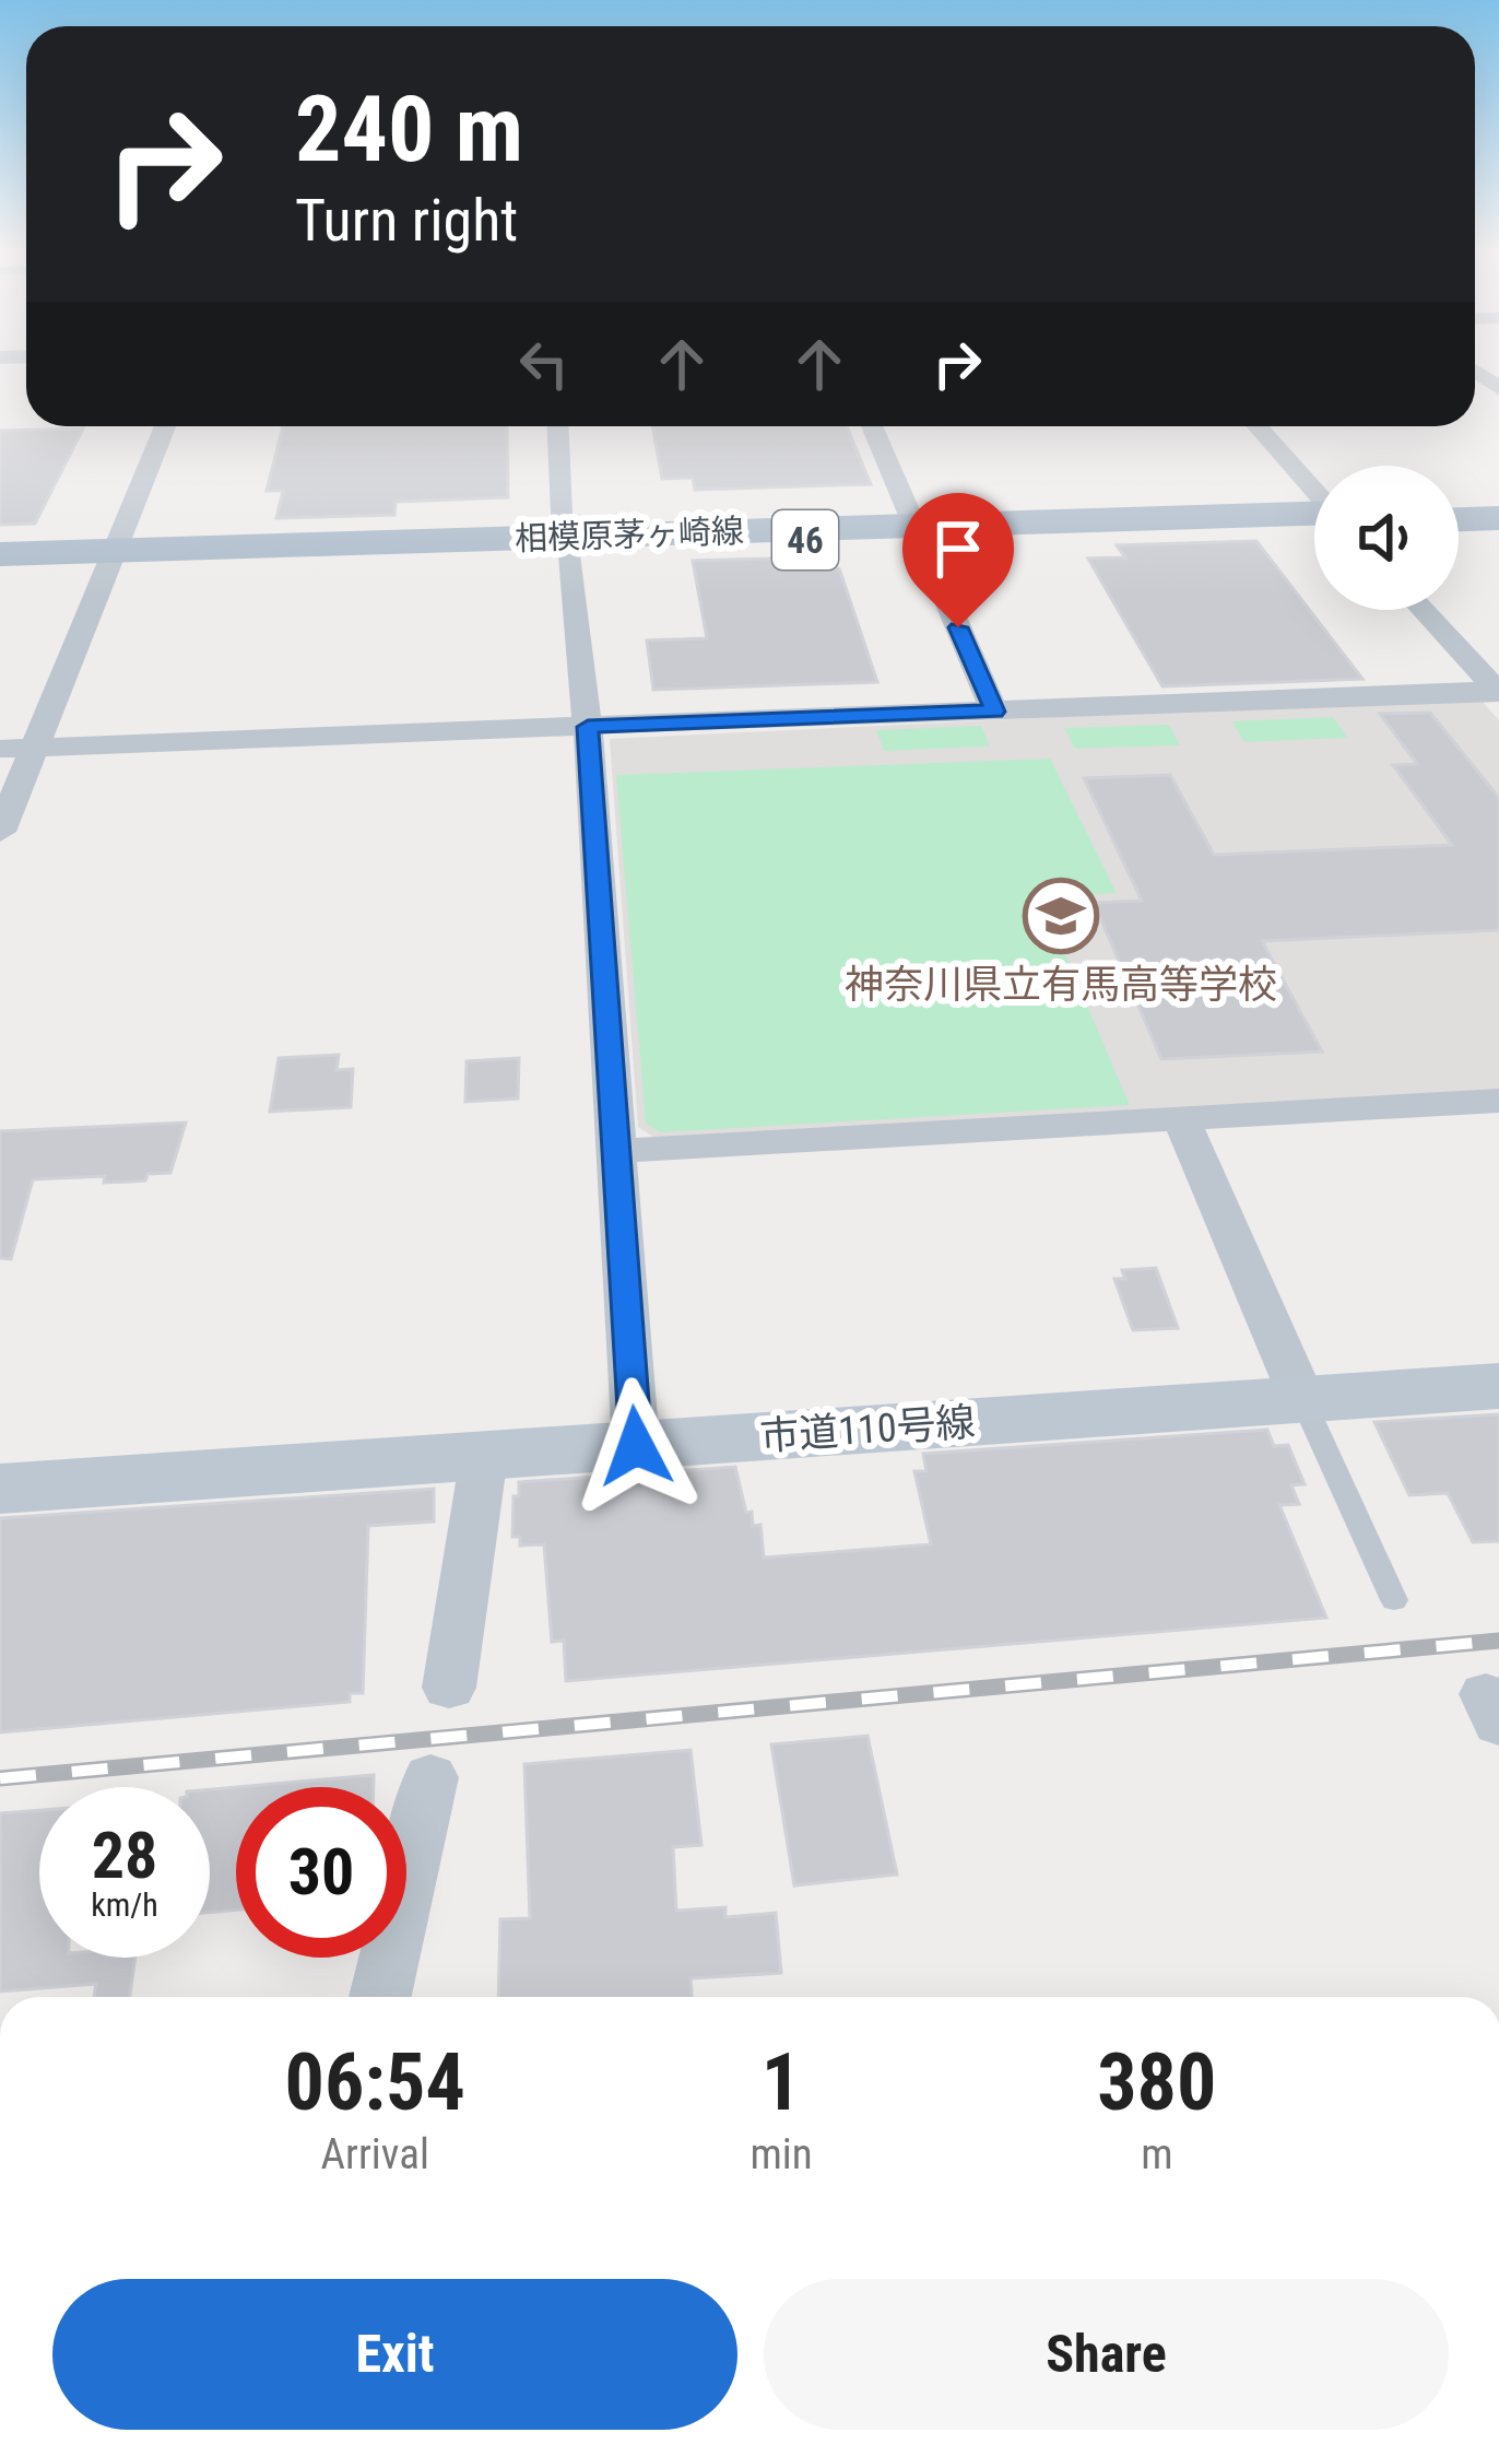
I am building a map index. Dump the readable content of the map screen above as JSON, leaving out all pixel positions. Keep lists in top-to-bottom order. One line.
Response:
{"streets":{"main road":["相模原茅ヶ崎線","46"],"street":["市道110号線"]},"places":{"school or university":["神奈川県立有馬高等学校"]},"page":{"turn":["240 m","Turn right"],"speed":"28 km/h","limit":"30","eta":["06:54","Arrival","1","min","380","m"],"buttons":["Exit","Share"]}}
